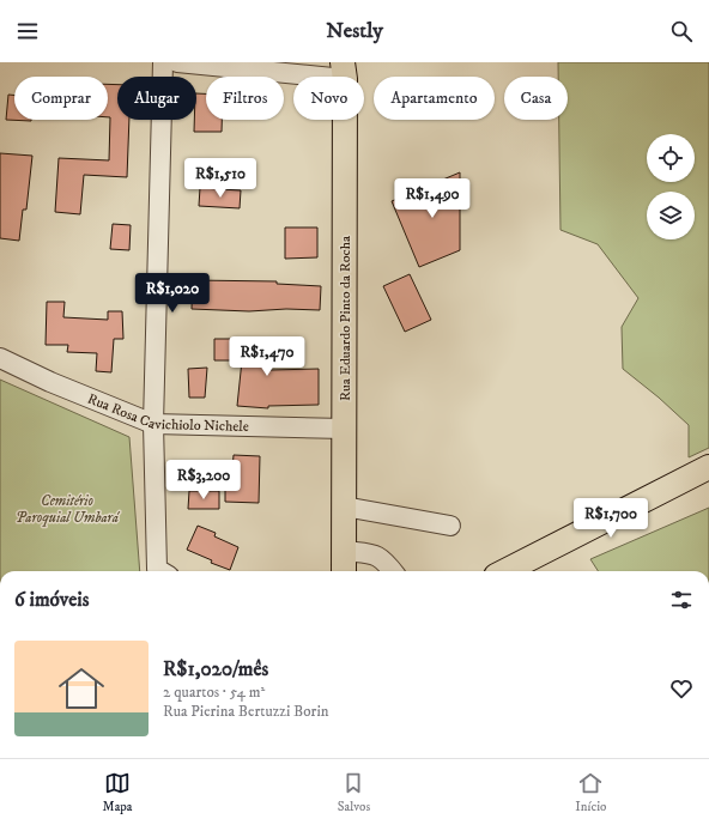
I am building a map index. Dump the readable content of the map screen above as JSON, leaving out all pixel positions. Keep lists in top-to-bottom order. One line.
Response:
{"streets":{"main road":["Rua Eduardo Pinto da Rocha"],"street":["Rua Rosa Cavichiolo Nichele"]},"crossings":[["Rua Eduardo Pinto da Rocha","Rua Rosa Cavichiolo Nichele"]],"parks":["Cemitério Paroquial Umbará"],"page":{"header":"Nestly","chip":["Comprar","Alugar","Filtros","Novo","Apartamento","Casa"],"price":["R$1,510","R$1,490","R$1,020","R$1,470","R$3,200","R$1,700"],"heading":"6 imóveis","list":[{"name":"R$1,020/mês","note":"2 quartos · 54 m² · Rua Pierina Bertuzzi Borin"}],"tabs":["Mapa","Salvos","Início"]}}
